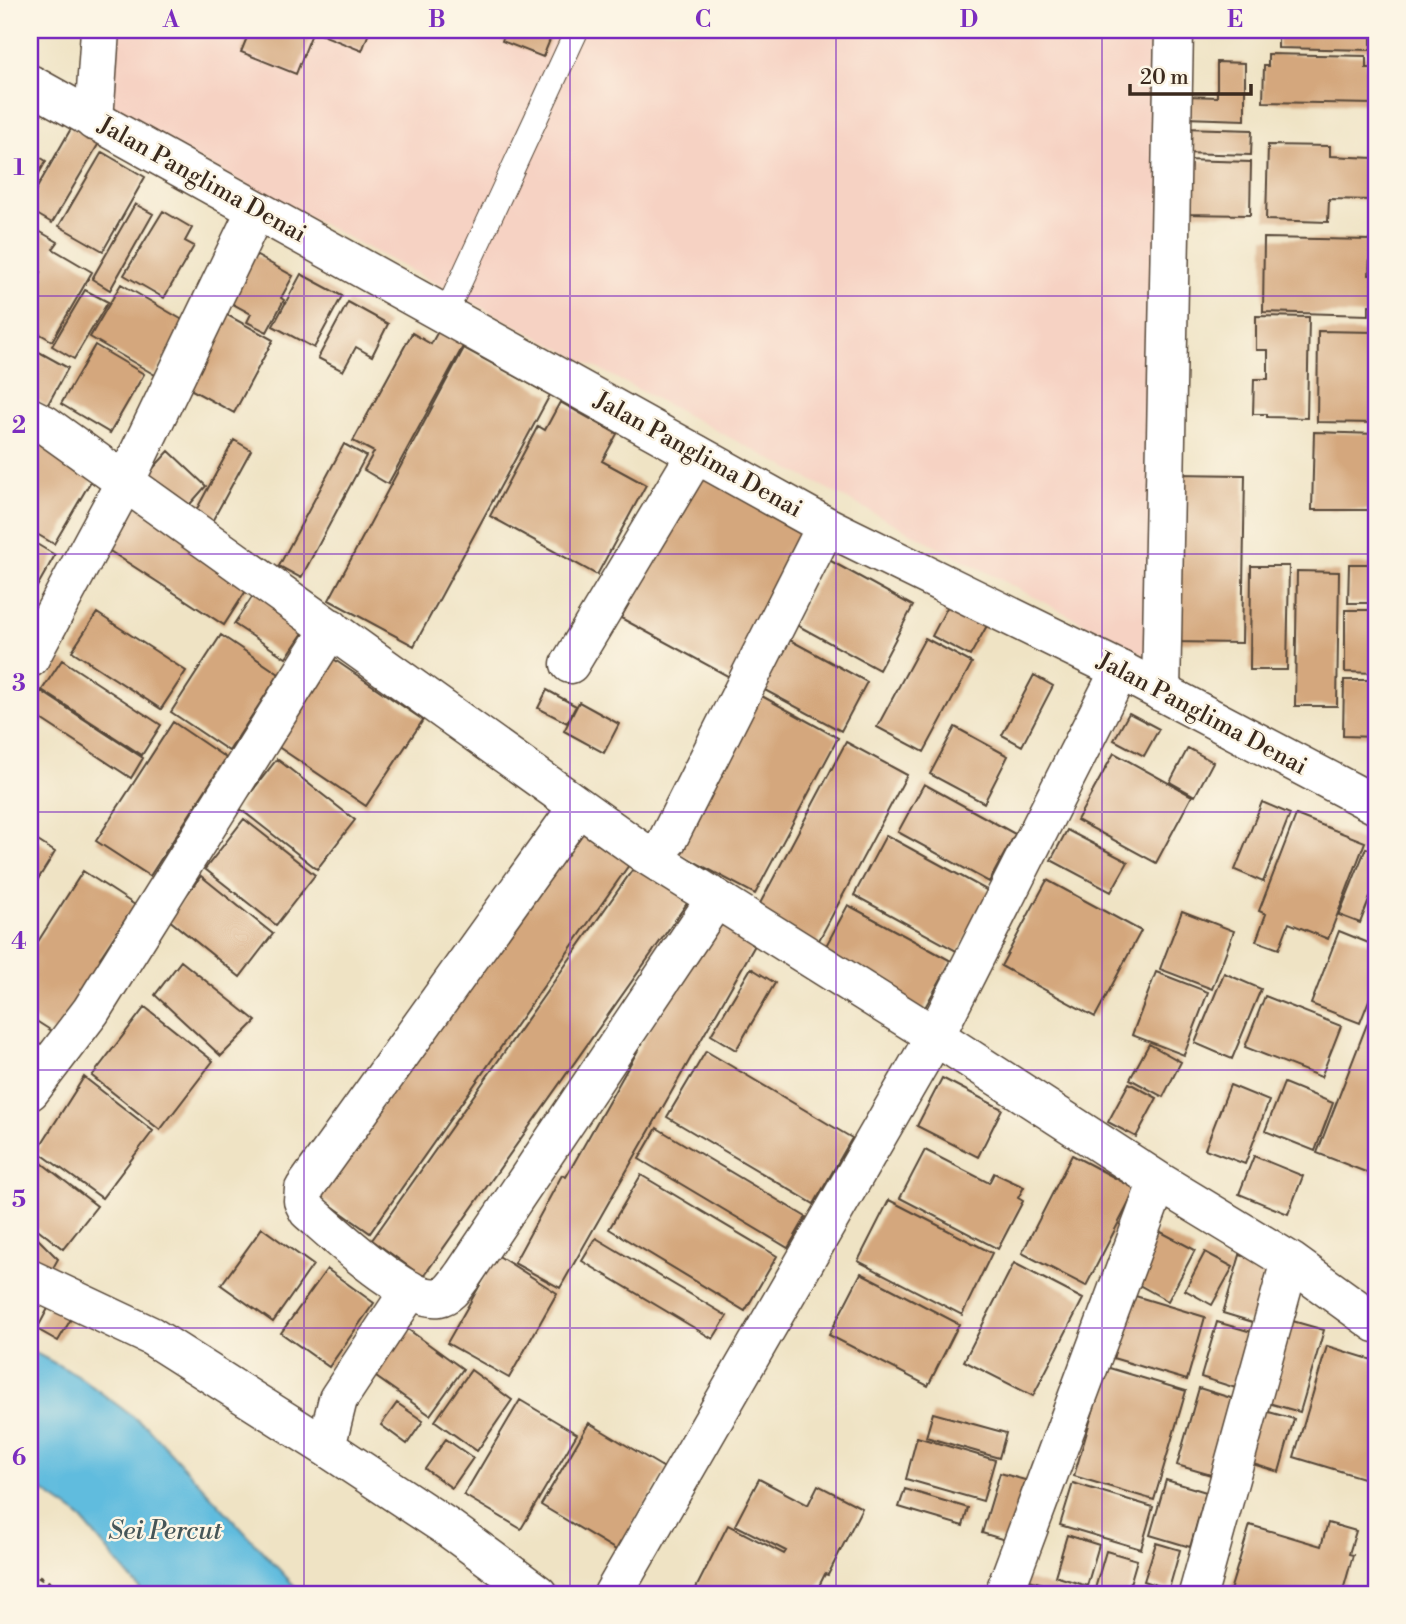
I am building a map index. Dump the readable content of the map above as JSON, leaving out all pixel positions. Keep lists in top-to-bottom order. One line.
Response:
{"streets":{"street":["Jalan Panglima Denai"]},"water":["Sei Percut"],"scale_bar":"20 m","grid":{"columns":["A","B","C","D","E"],"rows":["1","2","3","4","5","6"]}}
